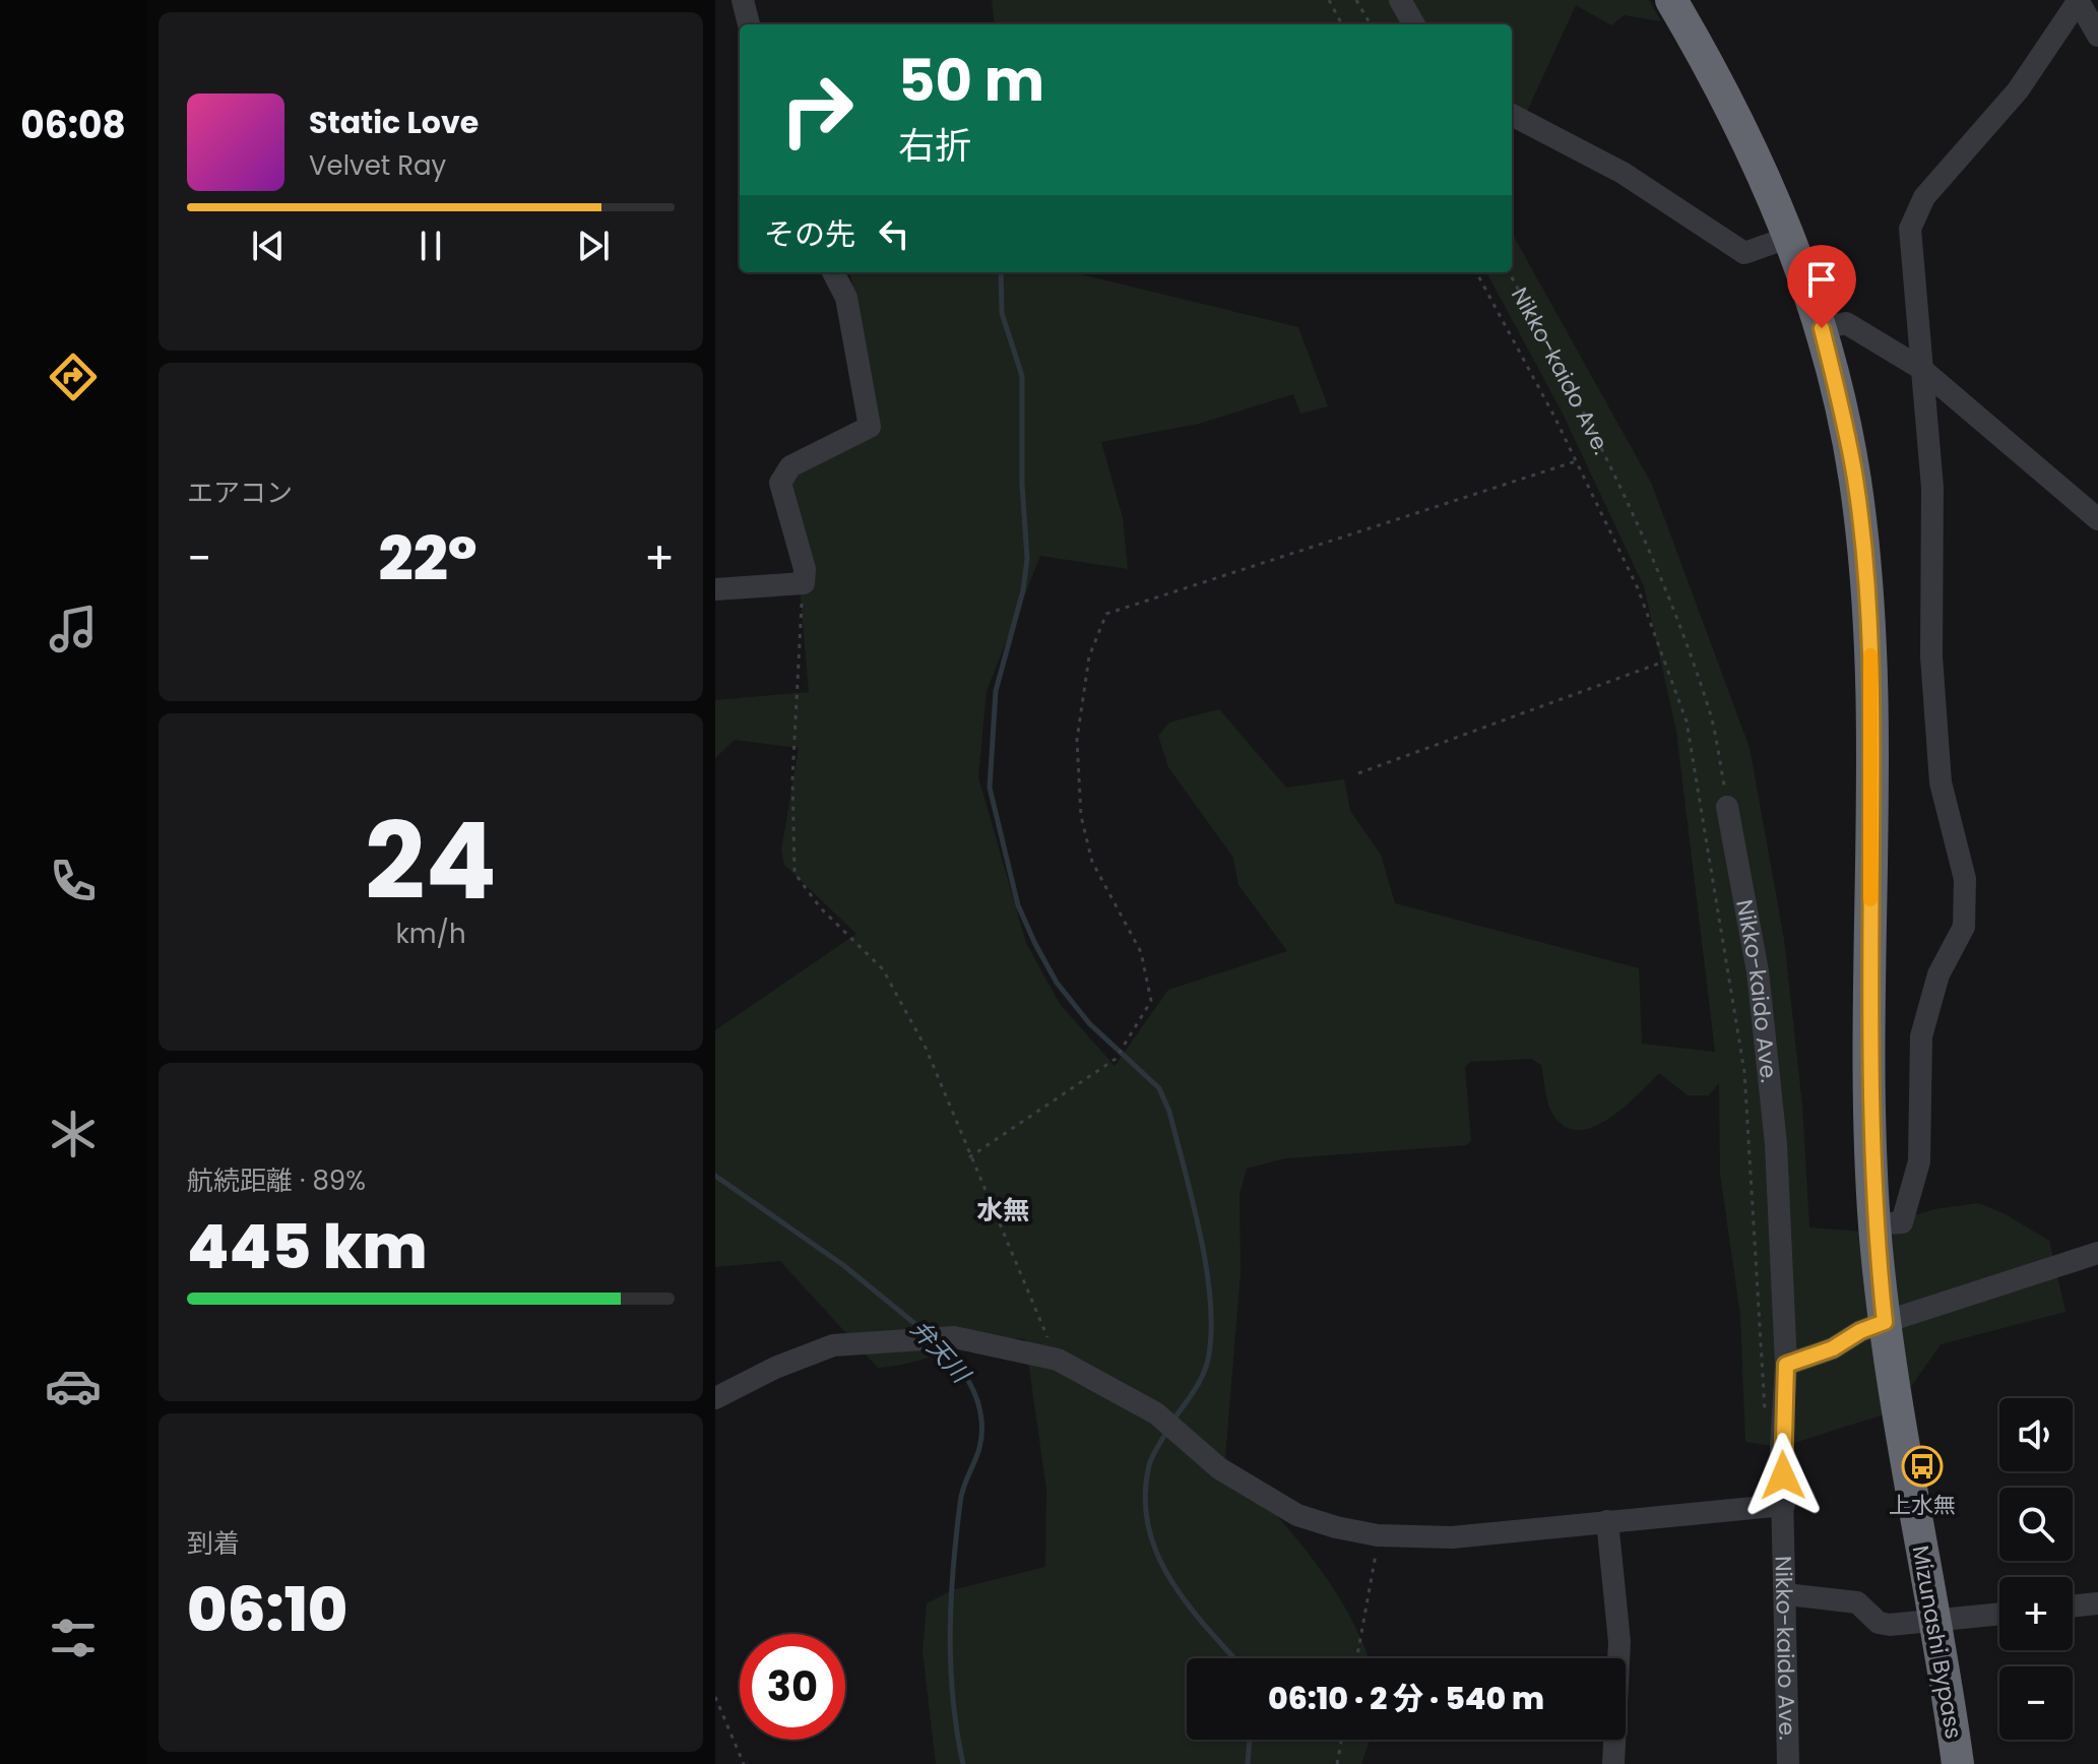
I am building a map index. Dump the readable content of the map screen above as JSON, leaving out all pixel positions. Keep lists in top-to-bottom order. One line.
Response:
{"streets":{"highway":["Mizunashi Bypass"],"street":["Nikko-kaido Ave."]},"districts":["水無"],"water":["弁天川"],"places":{"bus stop":["上水無"]},"page":{"tabs":"06:08","turn":["50 m","右折"],"song":["Static Love","Velvet Ray"],"then":"その先","tile":["エアコン",["24","km/h"],["航続距離 · 89%","445 km"],["到着","06:10"]],"heat":["−","22°","+"],"map_buttons":["+","−"],"limit":"30","trip":"06:10 · 2 分 · 540 m"}}
